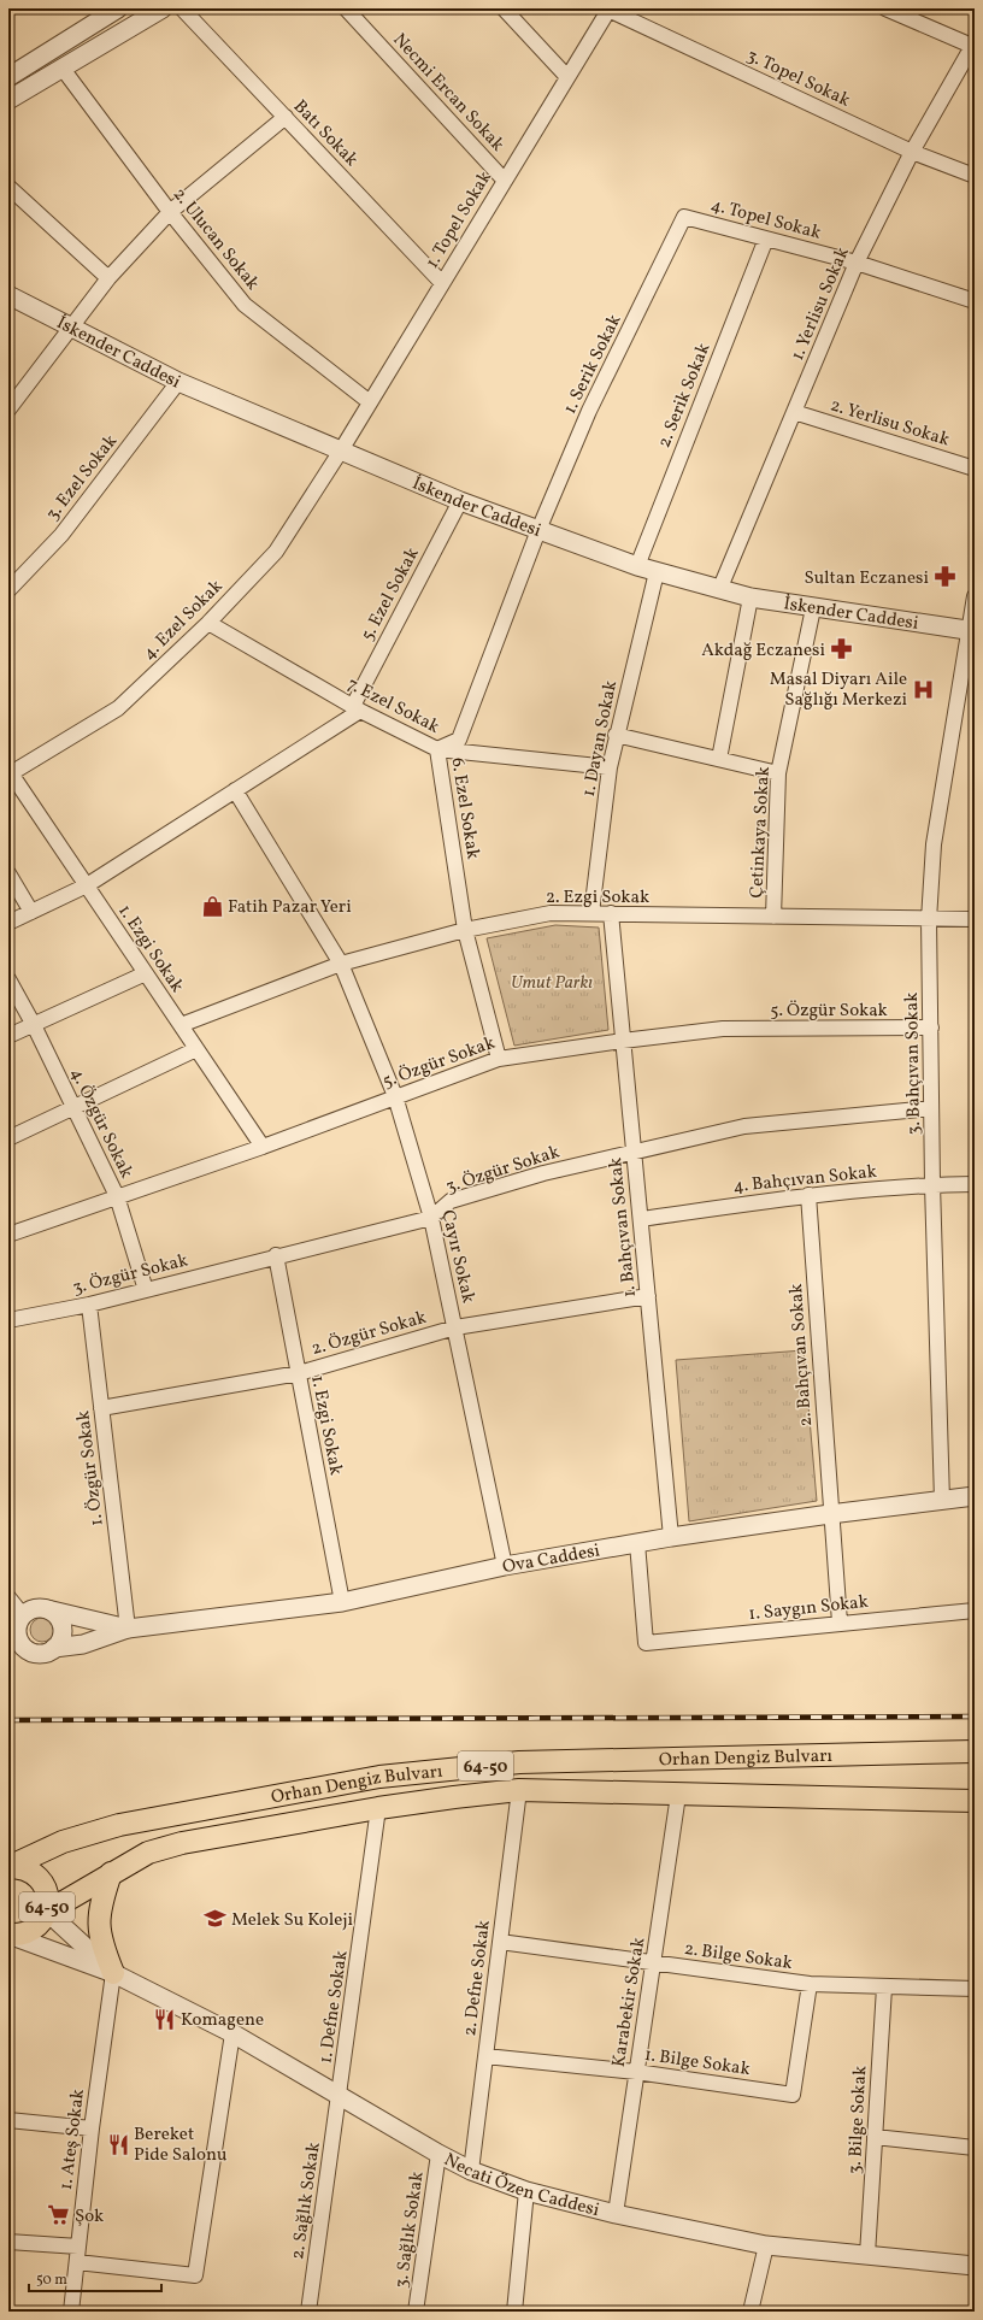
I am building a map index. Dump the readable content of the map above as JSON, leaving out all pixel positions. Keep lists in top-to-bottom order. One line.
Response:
{"streets":{"main road":["Orhan Dengiz Bulvarı","64-50"],"street":["3. Topel Sokak","Necmi Ercan Sokak","Batı Sokak","4. Topel Sokak","1. Topel Sokak","2. Ulucan Sokak","1. Yerlisu Sokak","İskender Caddesi","1. Serik Sokak","2. Serik Sokak","2. Yerlisu Sokak","3. Ezel Sokak","5. Ezel Sokak","4. Ezel Sokak","7. Ezel Sokak","1. Dayan Sokak","6. Ezel Sokak","Çetinkaya Sokak","2. Ezgi Sokak","1. Ezgi Sokak","5. Özgür Sokak","3. Bahçıvan Sokak","4. Özgür Sokak","3. Özgür Sokak","4. Bahçıvan Sokak","1. Bahçıvan Sokak","Çayır Sokak","2. Özgür Sokak","2. Bahçıvan Sokak","1. Özgür Sokak","Ova Caddesi","1. Saygın Sokak","2. Bilge Sokak","2. Defne Sokak","Karabekir Sokak","1. Defne Sokak","1. Bilge Sokak","3. Bilge Sokak","1. Ateş Sokak","Necati Özen Caddesi","2. Sağlık Sokak","3. Sağlık Sokak"]},"crossings":[["3. Topel Sokak","1. Topel Sokak"],["3. Topel Sokak","1. Yerlisu Sokak"],["Necmi Ercan Sokak","1. Topel Sokak"],["Batı Sokak","1. Topel Sokak"],["4. Topel Sokak","1. Yerlisu Sokak"],["4. Topel Sokak","1. Serik Sokak"],["4. Topel Sokak","2. Serik Sokak"],["1. Topel Sokak","2. Ulucan Sokak"],["1. Topel Sokak","İskender Caddesi"],["1. Topel Sokak","4. Ezel Sokak"],["1. Yerlisu Sokak","İskender Caddesi"],["1. Yerlisu Sokak","2. Yerlisu Sokak"],["İskender Caddesi","1. Serik Sokak"],["İskender Caddesi","2. Serik Sokak"],["İskender Caddesi","3. Ezel Sokak"],["İskender Caddesi","5. Ezel Sokak"],["İskender Caddesi","4. Ezel Sokak"],["İskender Caddesi","1. Dayan Sokak"],["İskender Caddesi","6. Ezel Sokak"],["İskender Caddesi","Çetinkaya Sokak"],["İskender Caddesi","3. Bahçıvan Sokak"],["1. Serik Sokak","6. Ezel Sokak"],["5. Ezel Sokak","7. Ezel Sokak"],["4. Ezel Sokak","7. Ezel Sokak"],["4. Ezel Sokak","1. Ezgi Sokak"],["7. Ezel Sokak","1. Dayan Sokak"],["7. Ezel Sokak","6. Ezel Sokak"],["1. Dayan Sokak","2. Ezgi Sokak"],["6. Ezel Sokak","2. Ezgi Sokak"],["6. Ezel Sokak","5. Özgür Sokak"],["Çetinkaya Sokak","2. Ezgi Sokak"],["2. Ezgi Sokak","1. Ezgi Sokak"],["2. Ezgi Sokak","3. Bahçıvan Sokak"],["2. Ezgi Sokak","1. Bahçıvan Sokak"],["2. Ezgi Sokak","Çayır Sokak"],["1. Ezgi Sokak","5. Özgür Sokak"],["1. Ezgi Sokak","3. Özgür Sokak"],["1. Ezgi Sokak","2. Özgür Sokak"],["1. Ezgi Sokak","Ova Caddesi"],["5. Özgür Sokak","3. Bahçıvan Sokak"],["5. Özgür Sokak","4. Özgür Sokak"],["5. Özgür Sokak","1. Bahçıvan Sokak"],["5. Özgür Sokak","Çayır Sokak"],["3. Bahçıvan Sokak","3. Özgür Sokak"],["3. Bahçıvan Sokak","4. Bahçıvan Sokak"],["3. Bahçıvan Sokak","Ova Caddesi"],["4. Özgür Sokak","3. Özgür Sokak"],["3. Özgür Sokak","1. Bahçıvan Sokak"],["3. Özgür Sokak","Çayır Sokak"],["3. Özgür Sokak","1. Özgür Sokak"],["4. Bahçıvan Sokak","1. Bahçıvan Sokak"],["4. Bahçıvan Sokak","2. Bahçıvan Sokak"],["1. Bahçıvan Sokak","2. Özgür Sokak"],["1. Bahçıvan Sokak","Ova Caddesi"],["Çayır Sokak","2. Özgür Sokak"],["Çayır Sokak","Ova Caddesi"],["2. Özgür Sokak","1. Özgür Sokak"],["2. Bahçıvan Sokak","Ova Caddesi"],["2. Bahçıvan Sokak","1. Saygın Sokak"],["1. Özgür Sokak","Ova Caddesi"],["Ova Caddesi","1. Saygın Sokak"],["Orhan Dengiz Bulvarı","2. Defne Sokak"],["Orhan Dengiz Bulvarı","Karabekir Sokak"],["Orhan Dengiz Bulvarı","1. Defne Sokak"],["2. Bilge Sokak","2. Defne Sokak"],["2. Bilge Sokak","Karabekir Sokak"],["2. Bilge Sokak","1. Bilge Sokak"],["2. Bilge Sokak","3. Bilge Sokak"],["2. Defne Sokak","1. Bilge Sokak"],["2. Defne Sokak","Necati Özen Caddesi"],["Karabekir Sokak","1. Bilge Sokak"],["Karabekir Sokak","Necati Özen Caddesi"],["1. Defne Sokak","Necati Özen Caddesi"],["1. Defne Sokak","2. Sağlık Sokak"],["3. Bilge Sokak","Necati Özen Caddesi"],["1. Ateş Sokak","Necati Özen Caddesi"],["Necati Özen Caddesi","2. Sağlık Sokak"],["Necati Özen Caddesi","3. Sağlık Sokak"]],"parks":["Umut Parkı"],"places":{"pharmacy":["Sultan Eczanesi","Akdağ Eczanesi"],"hospital":["Masal Diyarı Aile Sağlığı Merkezi"],"shop":["Fatih Pazar Yeri"],"school or university":["Melek Su Koleji"],"restaurant":["Komagene","Bereket Pide Salonu"],"supermarket":["Şok"]},"scale_bar":"50 m"}
